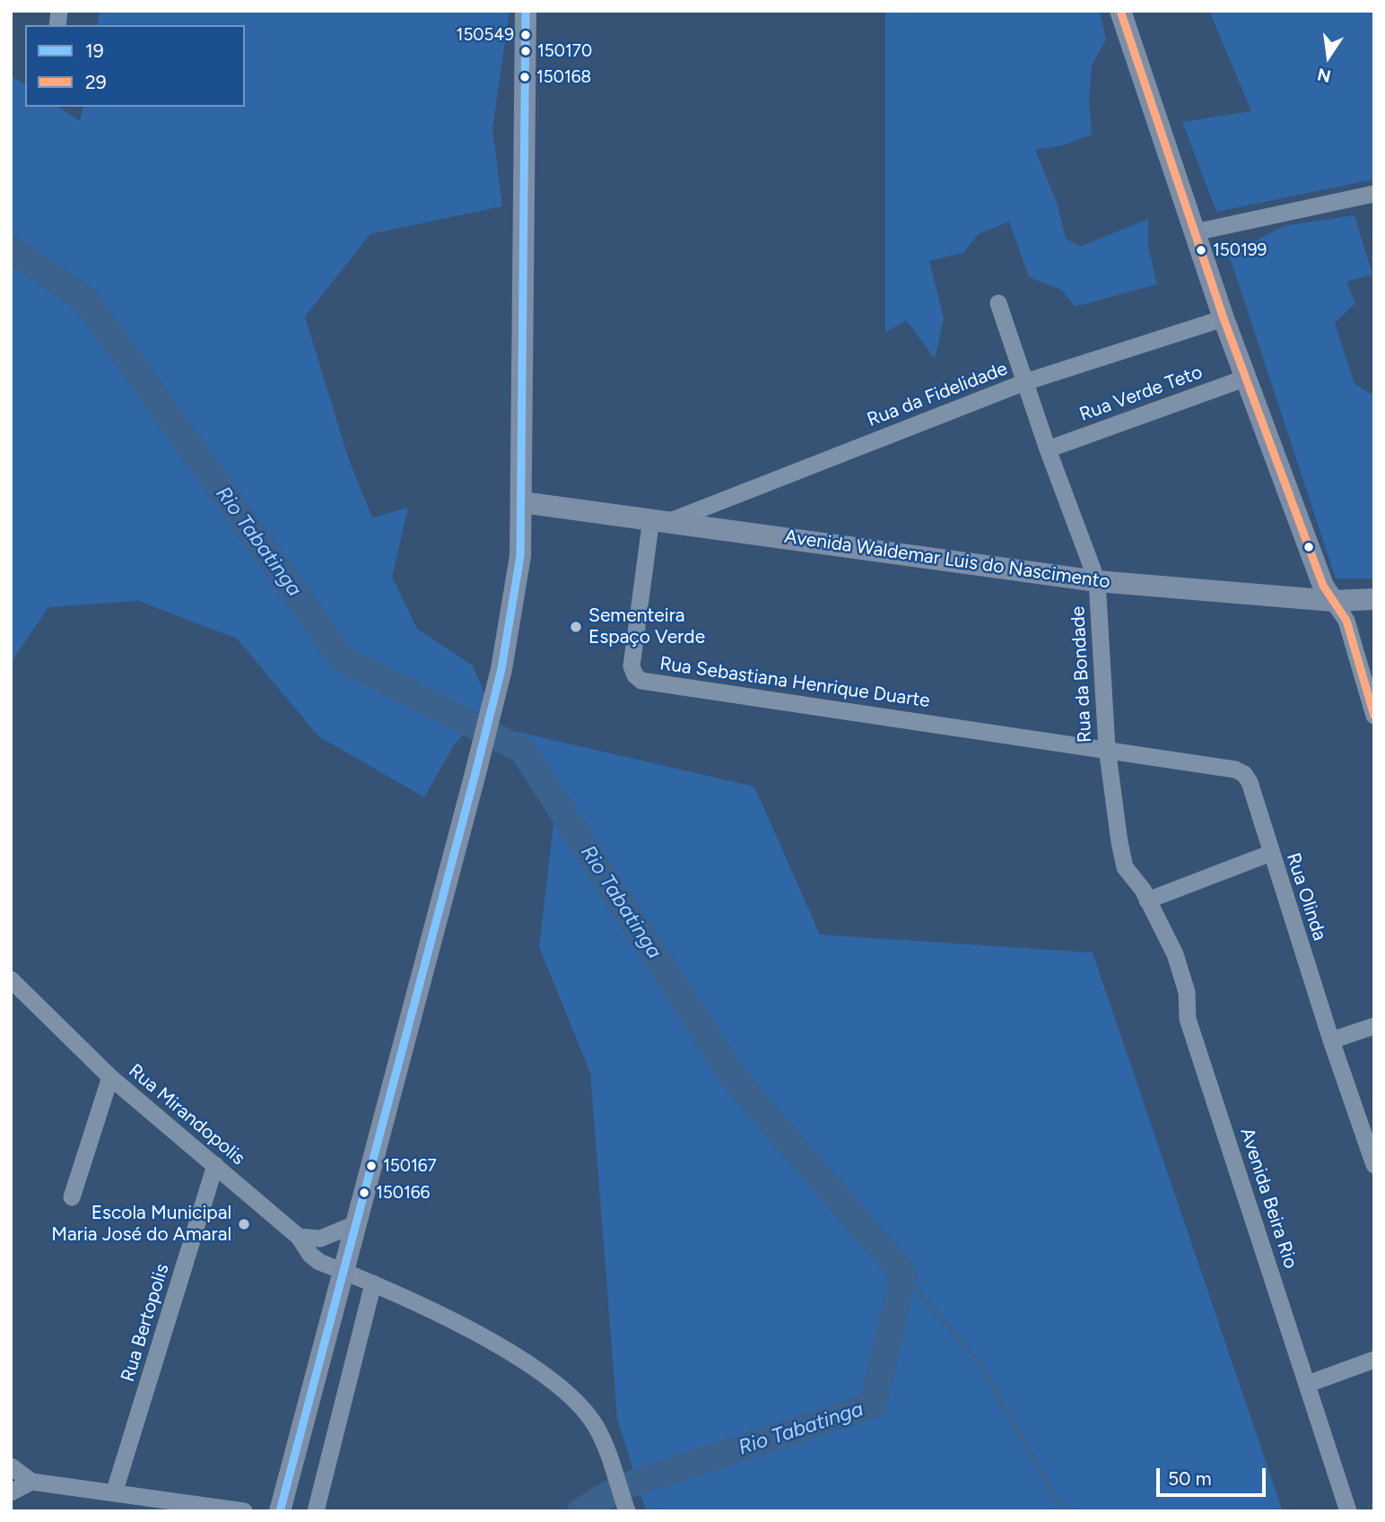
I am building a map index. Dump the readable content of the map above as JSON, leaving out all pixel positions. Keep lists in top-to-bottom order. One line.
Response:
{"streets":{"main road":["Avenida Waldemar Luis do Nascimento"],"street":["Rua Verde Teto","Rua da Fidelidade","Rua da Bondade","Rua Sebastiana Henrique Duarte","Rua Olinda","Rua Mirandopolis","Avenida Beira Rio","Rua Bertopolis"]},"crossings":[["Rua Verde Teto","Rua da Bondade"],["Rua da Fidelidade","Avenida Waldemar Luis do Nascimento"],["Rua da Fidelidade","Rua da Bondade"],["Rua da Fidelidade","Rua Sebastiana Henrique Duarte"],["Avenida Waldemar Luis do Nascimento","Rua da Bondade"],["Avenida Waldemar Luis do Nascimento","Rua Sebastiana Henrique Duarte"],["Rua da Bondade","Rua Sebastiana Henrique Duarte"],["Rua da Bondade","Rua Olinda"],["Rua da Bondade","Avenida Beira Rio"],["Rua Sebastiana Henrique Duarte","Rua Olinda"],["Rua Mirandopolis","Rua Bertopolis"]],"water":["Rio Tabatinga"],"places":["150549","150170","150168","150199","Sementeira Espaço Verde","150167","150166","Escola Municipal Maria José do Amaral"],"lines":["transit line 19","transit line 29"],"legend":["19","29"],"scale_bar":"50 m","north":"bottom"}
